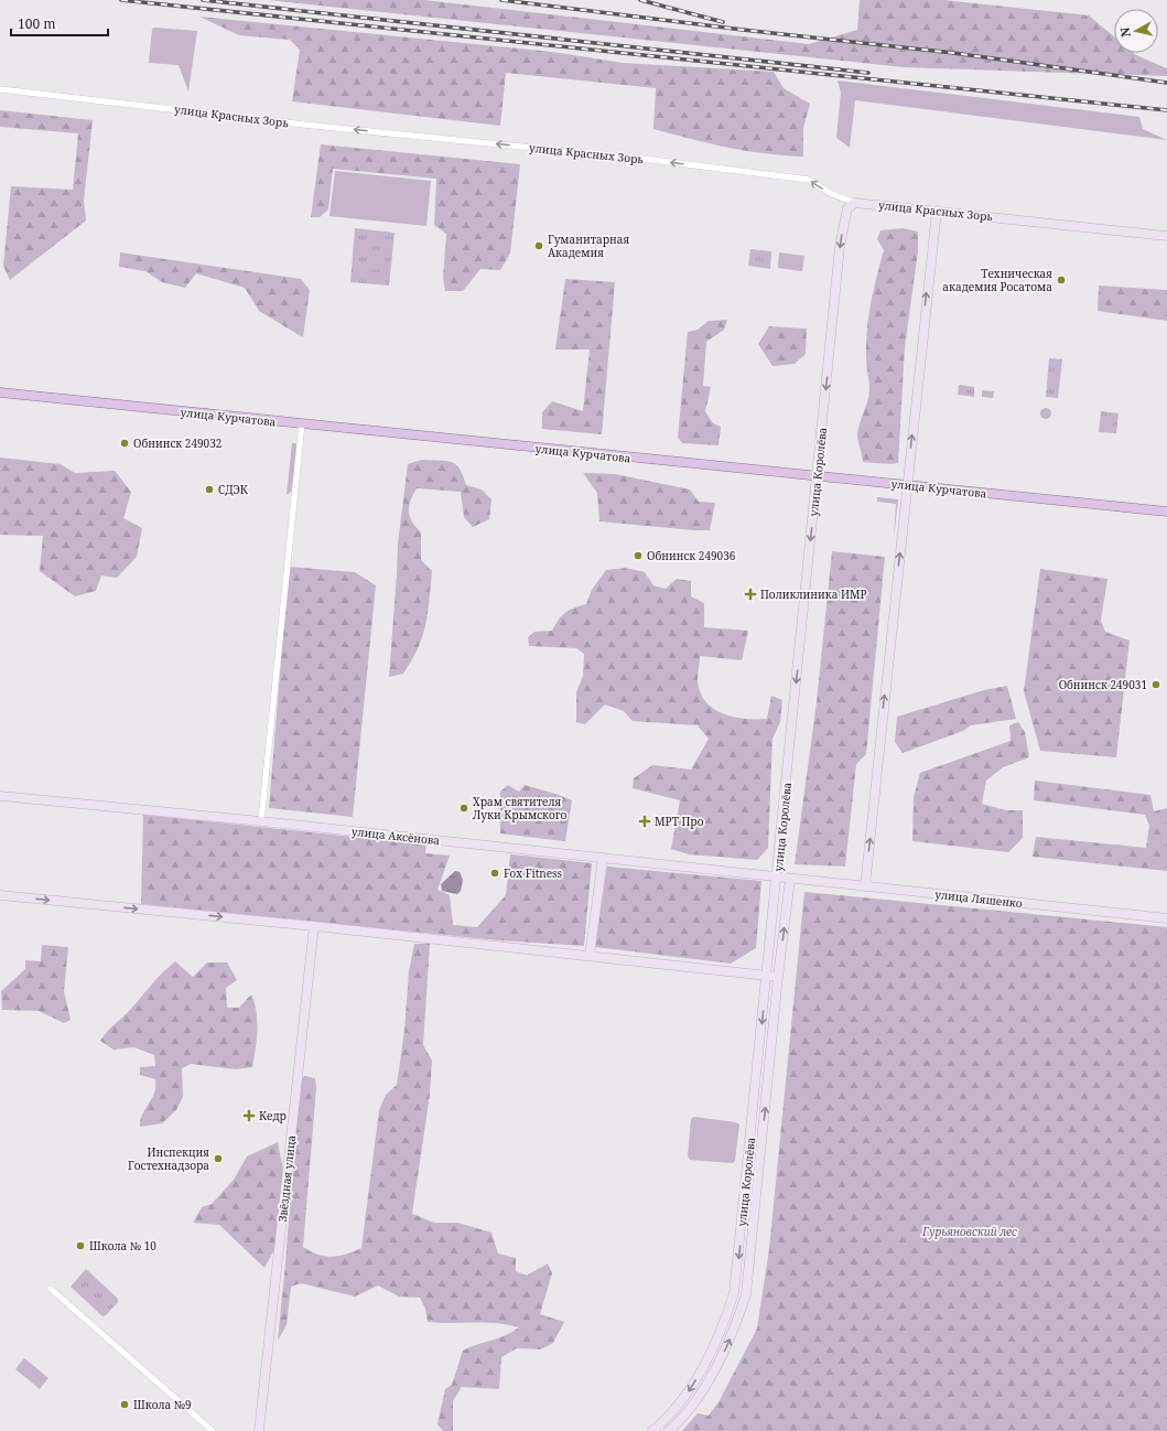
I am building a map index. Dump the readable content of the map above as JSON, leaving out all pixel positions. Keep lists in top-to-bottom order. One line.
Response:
{"streets":{"main road":["улица Красных Зорь","улица Курчатова","улица Королёва","улица Аксёнова","улица Ляшенко","Звёздная улица"]},"crossings":[["улица Красных Зорь","улица Королёва"],["улица Курчатова","улица Королёва"],["улица Королёва","улица Аксёнова"],["улица Королёва","улица Ляшенко"],["улица Аксёнова","улица Ляшенко"]],"one_way":["улица Красных Зорь"],"parks":["Гурьяновский лес"],"places":{"other":["Гуманитарная Академия","Техническая академия Росатома","Обнинск 249032","СДЭК","Обнинск 249036","Обнинск 249031","Храм святителя Луки Крымского","Fox Fitness","Инспекция Гостехнадзора","Школа № 10","Школа №9"],"health":["Поликлиника ИМР","МРТ Про","Кедр"]},"scale_bar":"100 m","north":"left"}
